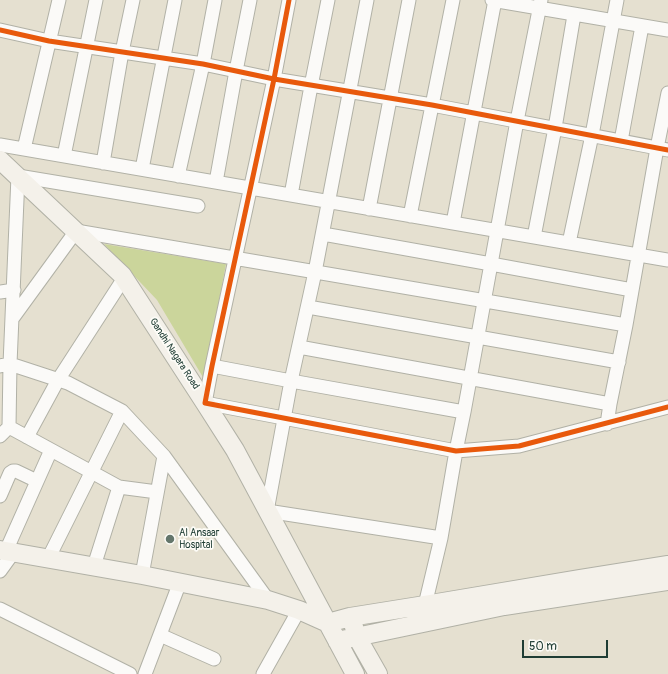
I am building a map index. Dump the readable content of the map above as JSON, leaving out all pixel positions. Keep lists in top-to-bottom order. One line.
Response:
{"streets":{"main road":["Gandhi Nagara Road"]},"places":["Al Ansaar Hospital"],"scale_bar":"50 m"}
